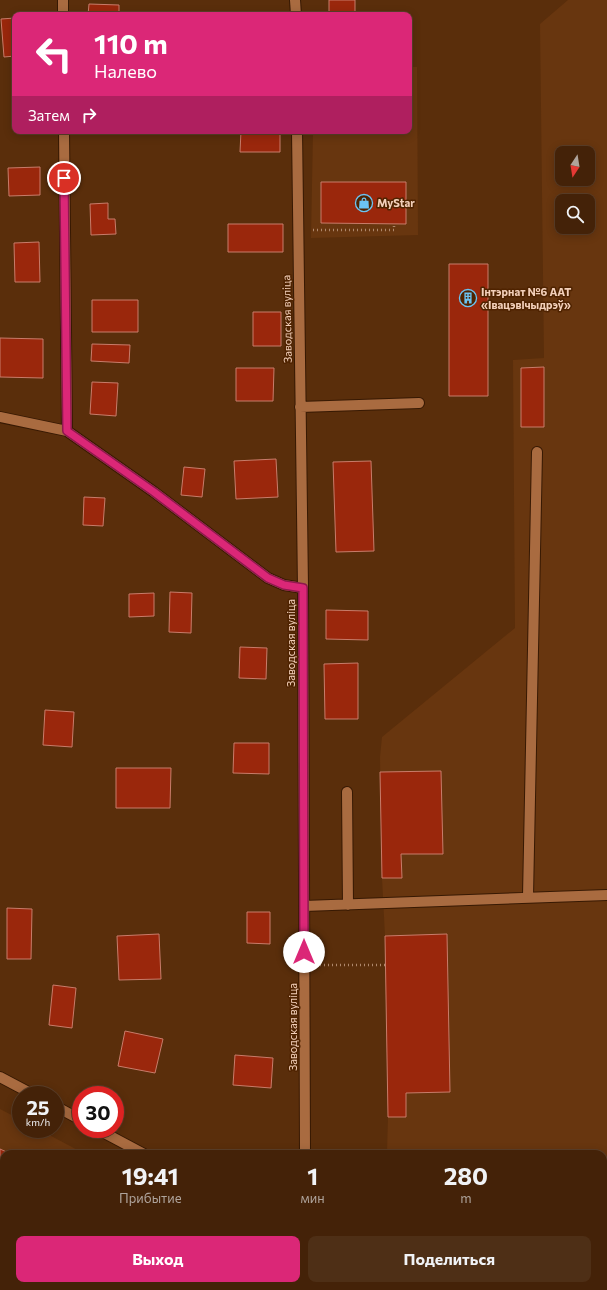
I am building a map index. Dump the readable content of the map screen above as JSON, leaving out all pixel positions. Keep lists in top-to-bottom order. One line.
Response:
{"streets":{"street":["Заводская вуліца"]},"places":{"shop":["MyStar"],"building":["Інтэрнат №6 ААТ «Івацэвічыдрэў»"]},"north":"bottom","page":{"turn":["110 m","Налево"],"then":"Затем","speed":"25 km/h","limit":"30","eta":["19:41","Прибытие","1","мин","280","m"],"buttons":["Выход","Поделиться"]}}
